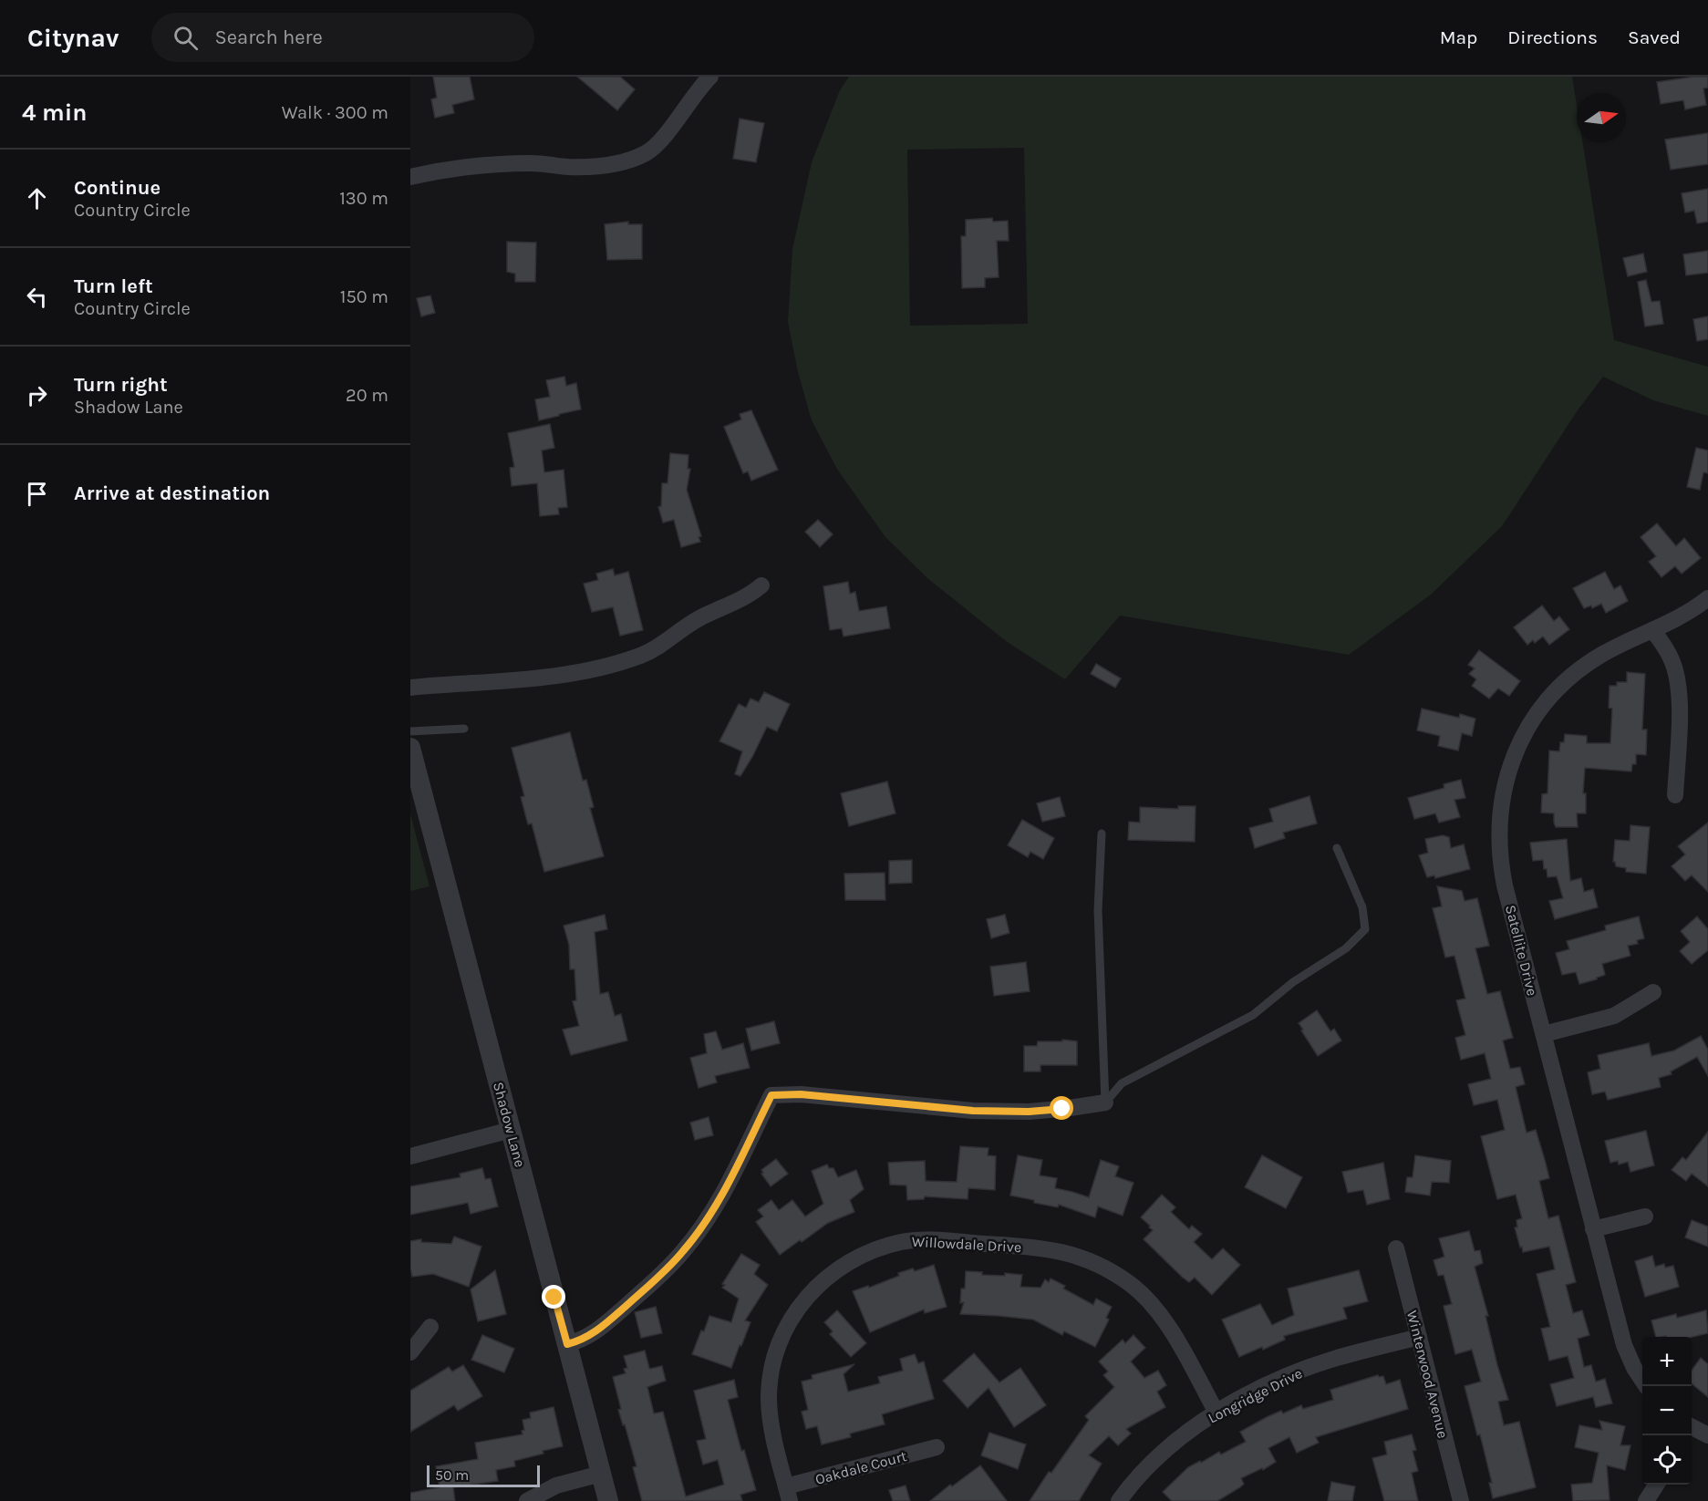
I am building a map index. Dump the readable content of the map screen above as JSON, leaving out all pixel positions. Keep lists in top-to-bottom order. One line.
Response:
{"streets":{"street":["Satellite Drive","Shadow Lane","Willowdale Drive","Winterwood Avenue","Longridge Drive","Oakdale Court"]},"crossings":[["Willowdale Drive","Longridge Drive"],["Willowdale Drive","Oakdale Court"],["Winterwood Avenue","Longridge Drive"]],"scale_bar":"50 m","north":"right","page":{"header":"Citynav","search":"Search here","nav":["Map","Directions","Saved"],"heading":["4 min","Walk · 300 m"],"list":[["Continue","Country Circle","130 m"],["Turn left","Country Circle","150 m"],["Turn right","Shadow Lane","20 m"],"Arrive at destination"],"map_buttons":["+","−"],"scale":"50 m"}}
